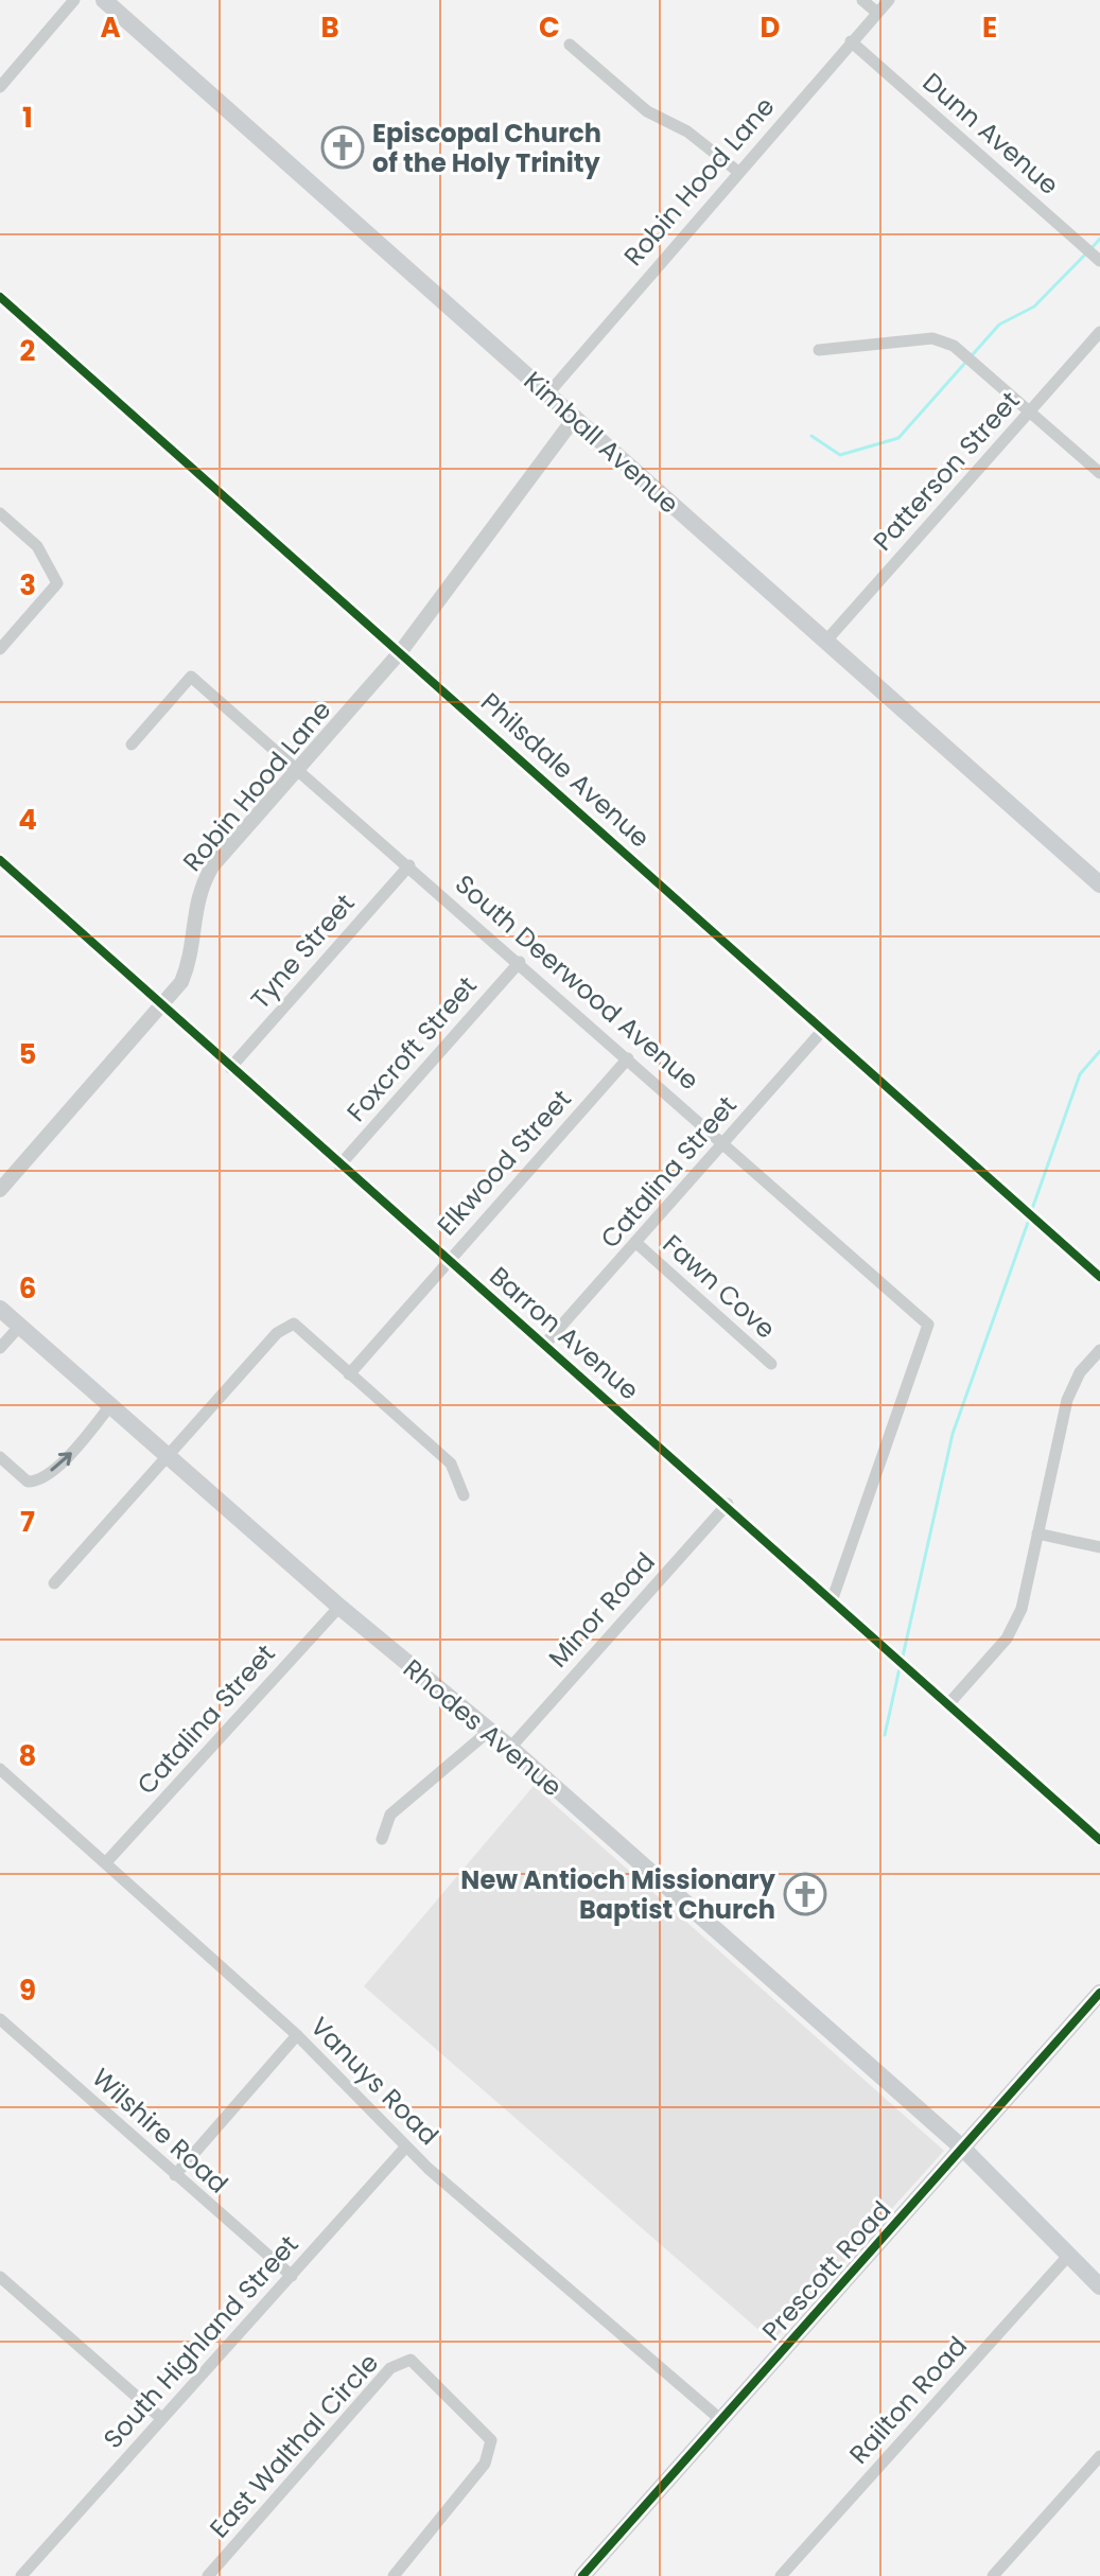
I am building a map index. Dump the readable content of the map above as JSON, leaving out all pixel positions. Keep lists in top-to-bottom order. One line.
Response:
{"streets":{"main road":["Kimball Avenue","Rhodes Avenue","Prescott Road"],"street":["Dunn Avenue","Robin Hood Lane","Patterson Street","Philsdale Avenue","Tyne Street","South Deerwood Avenue","Foxcroft Street","Elkwood Street","Catalina Street","Fawn Cove","Barron Avenue","Minor Road","Vanuys Road","Wilshire Road","South Highland Street","Railton Road","East Walthal Circle"]},"crossings":[["Dunn Avenue","Robin Hood Lane"],["Robin Hood Lane","Kimball Avenue"],["Robin Hood Lane","Philsdale Avenue"],["Robin Hood Lane","South Deerwood Avenue"],["Robin Hood Lane","Barron Avenue"],["Kimball Avenue","Patterson Street"],["Philsdale Avenue","Catalina Street"],["Tyne Street","South Deerwood Avenue"],["Tyne Street","Barron Avenue"],["South Deerwood Avenue","Foxcroft Street"],["South Deerwood Avenue","Elkwood Street"],["South Deerwood Avenue","Catalina Street"],["South Deerwood Avenue","Barron Avenue"],["Foxcroft Street","Barron Avenue"],["Elkwood Street","Barron Avenue"],["Catalina Street","Fawn Cove"],["Catalina Street","Barron Avenue"],["Catalina Street","Rhodes Avenue"],["Catalina Street","Vanuys Road"],["Barron Avenue","Minor Road"],["Minor Road","Rhodes Avenue"],["Rhodes Avenue","Prescott Road"],["Vanuys Road","Prescott Road"],["Vanuys Road","South Highland Street"],["Wilshire Road","South Highland Street"]],"places":{"church":["Episcopal Church of the Holy Trinity","New Antioch Missionary Baptist Church"]},"grid":{"columns":["A","B","C","D","E"],"rows":["1","2","3","4","5","6","7","8","9"]}}
